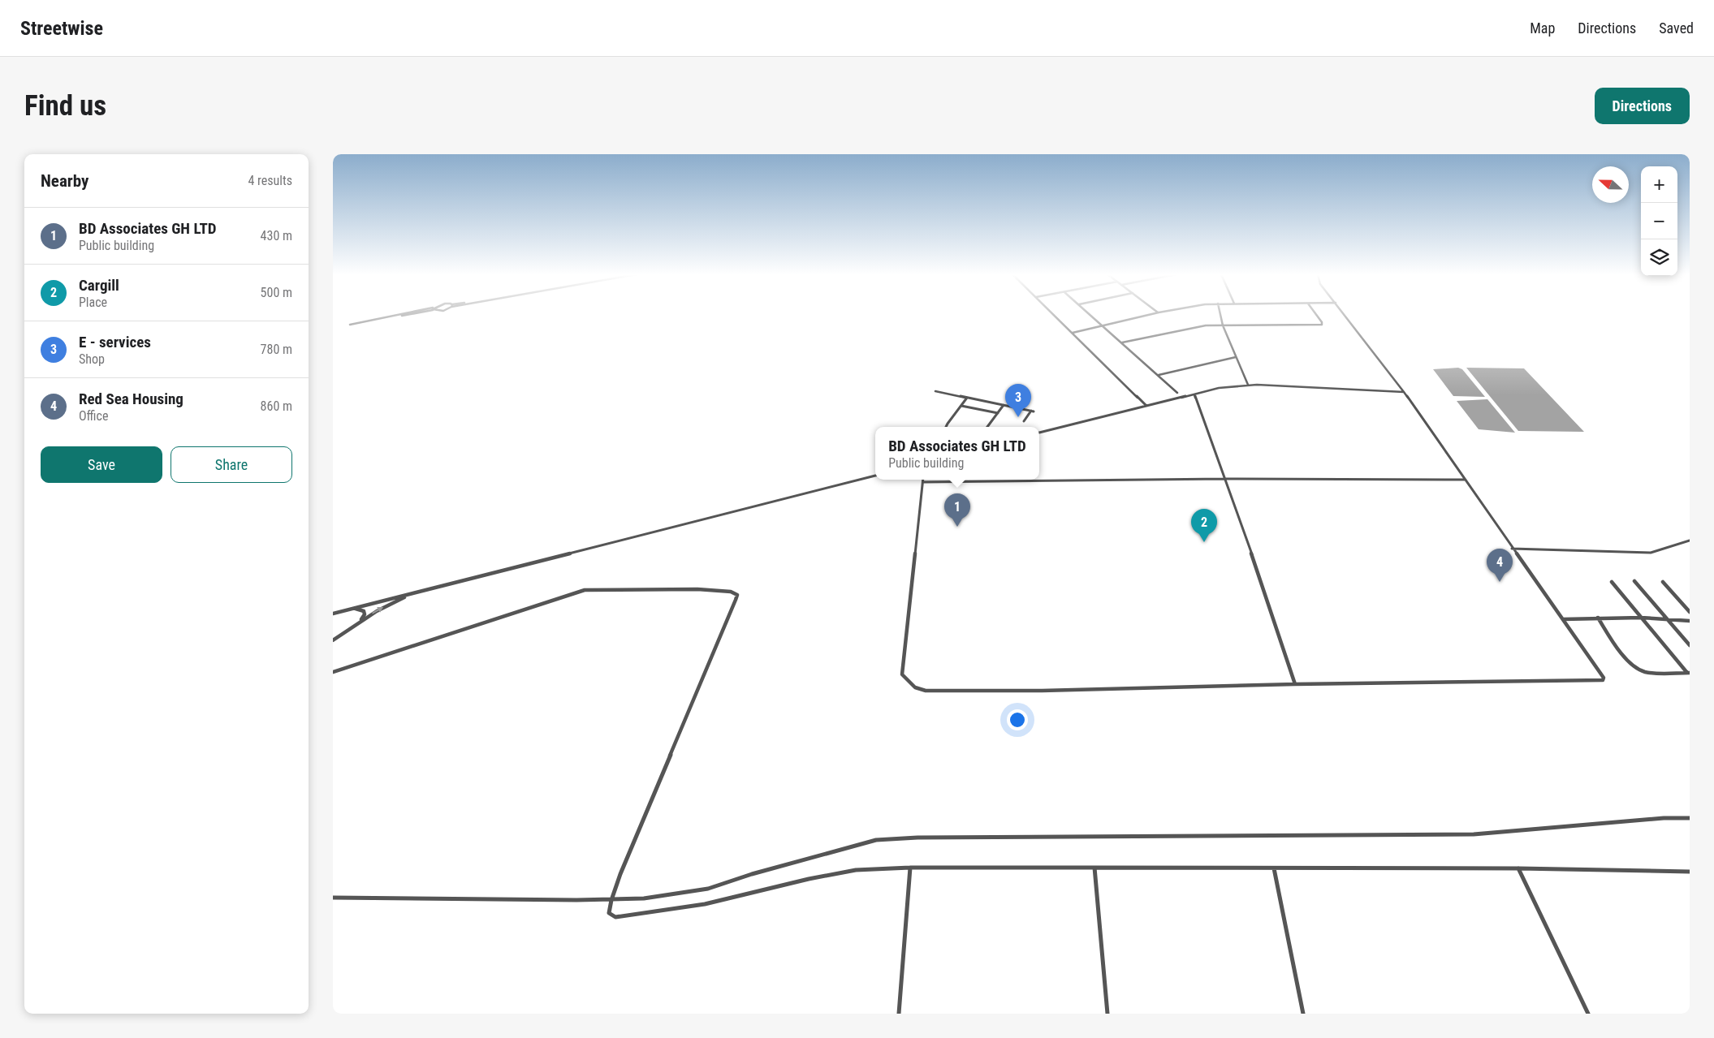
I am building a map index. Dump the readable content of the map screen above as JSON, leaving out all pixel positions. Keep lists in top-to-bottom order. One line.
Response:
{"north":"left","page":{"header":"Streetwise","nav":["Map","Directions","Saved"],"buttons":["Directions",["Save","Share"]],"title":"Find us","heading":["Nearby","4 results"],"map_buttons":["+","−"],"list":[{"mark":"1","name":"BD Associates GH LTD","note":"Public building","value":"430 m"},{"mark":"2","name":"Cargill","note":"Place","value":"500 m"},{"mark":"3","name":"E - services","note":"Shop","value":"780 m"},{"mark":"4","name":"Red Sea Housing","note":"Office","value":"860 m"}],"pins":["3","1","2","4"],"popup":["BD Associates GH LTD","Public building"]}}
